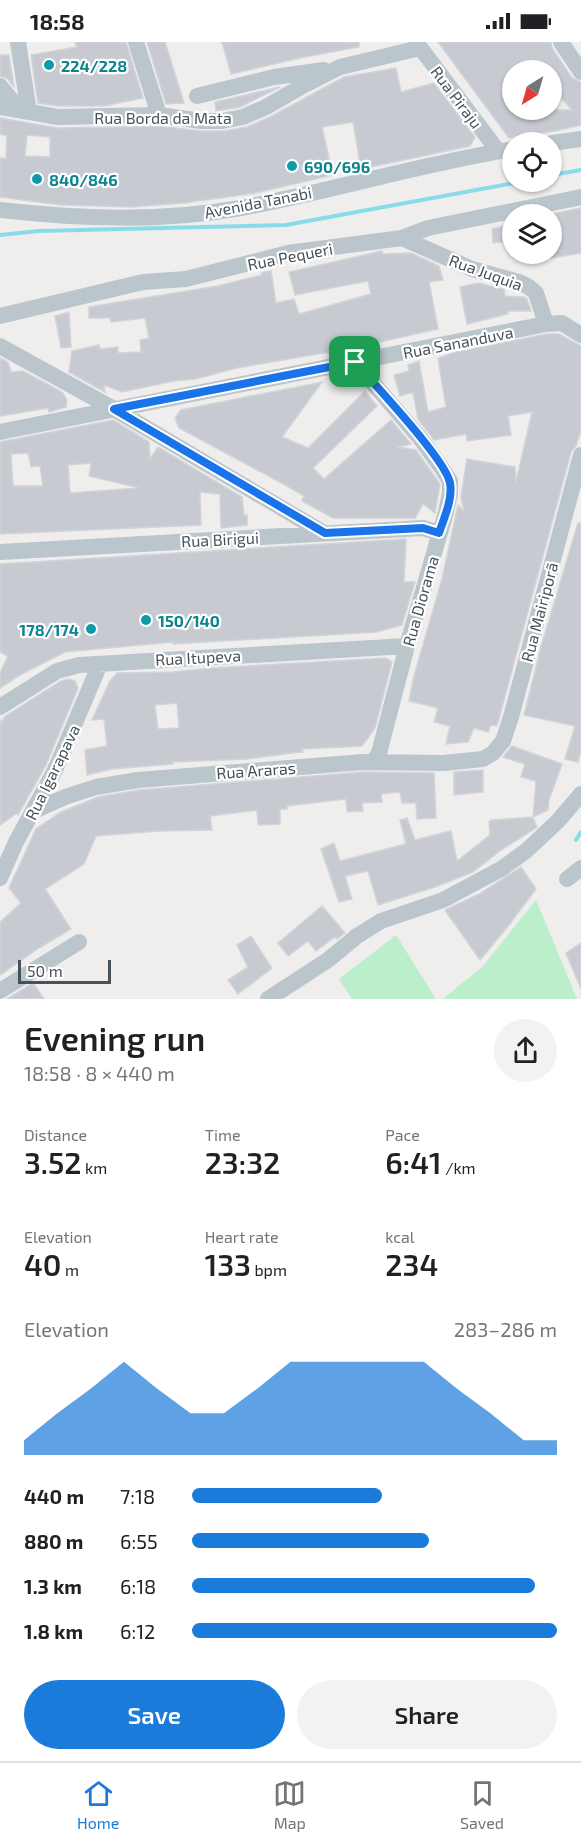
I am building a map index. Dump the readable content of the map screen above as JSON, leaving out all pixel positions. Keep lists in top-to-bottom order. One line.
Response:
{"streets":{"street":["Rua Piraju","Rua Borda da Mata","Avenida Tanabi","Rua Pequeri","Rua Juquia","Rua Sananduva","Rua Birigui","Rua Diorama","Rua Mairiporã","Rua Itupeva","Rua Araras","Rua Igarapava"]},"crossings":[["Rua Piraju","Rua Borda da Mata"],["Rua Pequeri","Rua Juquia"],["Rua Juquia","Rua Sananduva"],["Rua Sananduva","Rua Diorama"],["Rua Birigui","Rua Diorama"],["Rua Diorama","Rua Itupeva"],["Rua Diorama","Rua Araras"],["Rua Mairiporã","Rua Araras"],["Rua Itupeva","Rua Igarapava"],["Rua Araras","Rua Igarapava"]],"places":["224/228","690/696","840/846","150/140","178/174"],"scale_bar":"50 m","north":"bottom left","page":{"status":"18:58","scale":"50 m","heading":["Evening run","18:58 · 8 × 440 m"],"stats":[["Distance","3.52 km"],["Time","23:32"],["Pace","6:41 /km"],["Elevation","40 m"],["Heart rate","133 bpm"],["kcal","234"]],"chart":["Elevation","283–286 m"],"list":[{"name":"440 m","note":"7:18"},{"name":"880 m","note":"6:55"},{"name":"1.3 km","note":"6:18"},{"name":"1.8 km","note":"6:12"}],"buttons":["Save","Share"],"tabs":["Home","Map","Saved"]}}
